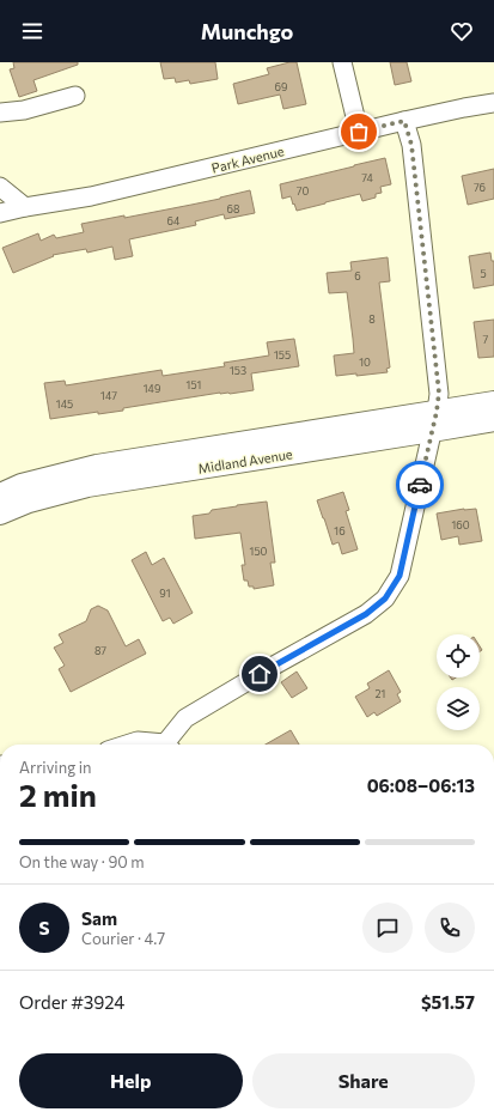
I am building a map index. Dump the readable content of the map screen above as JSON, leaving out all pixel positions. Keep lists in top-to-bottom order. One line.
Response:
{"streets":{"street":["Park Avenue","Midland Avenue"]},"house_numbers":["69","74","76","70","68","64","5","6","8","7","155","10","153","151","149","147","145","160","16","150","91","87","21"],"page":{"header":"Munchgo","heading":["2 min","Arriving in","06:08–06:13"],"panel":["Sam","Courier · 4.7","Order #3924","$51.57"],"bar":"On the way · 90 m","round":"S","buttons":["Help","Share"]}}
